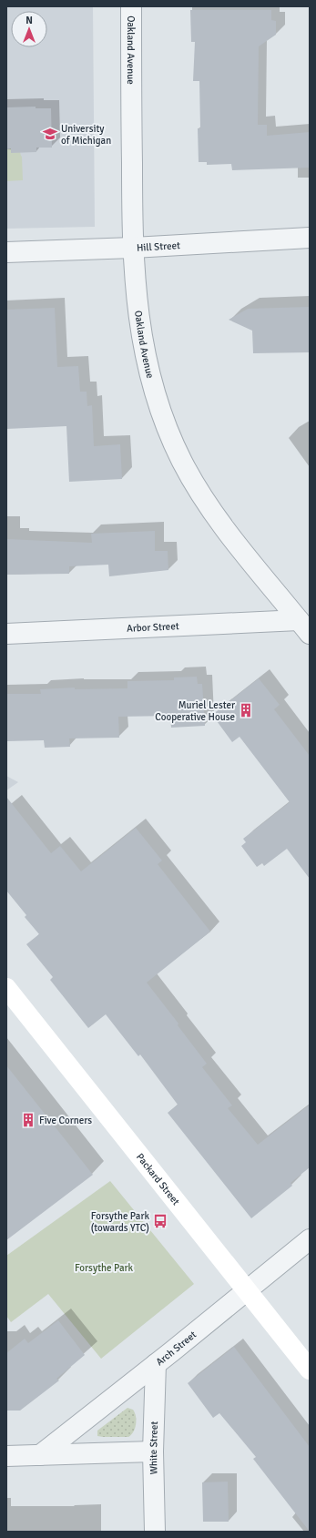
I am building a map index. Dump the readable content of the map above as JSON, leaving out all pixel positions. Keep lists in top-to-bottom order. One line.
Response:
{"streets":{"main road":["Packard Street"],"street":["Oakland Avenue","Hill Street","Arbor Street","Arch Street","White Street"]},"crossings":[["Oakland Avenue","Hill Street"],["Oakland Avenue","Arbor Street"],["Packard Street","Arch Street"],["Arch Street","White Street"]],"parks":["Forsythe Park"],"places":{"school or university":["University of Michigan"],"building":["Muriel Lester Cooperative House","Five Corners"],"bus stop":["Forsythe Park (towards YTC)"]},"north":"top"}
